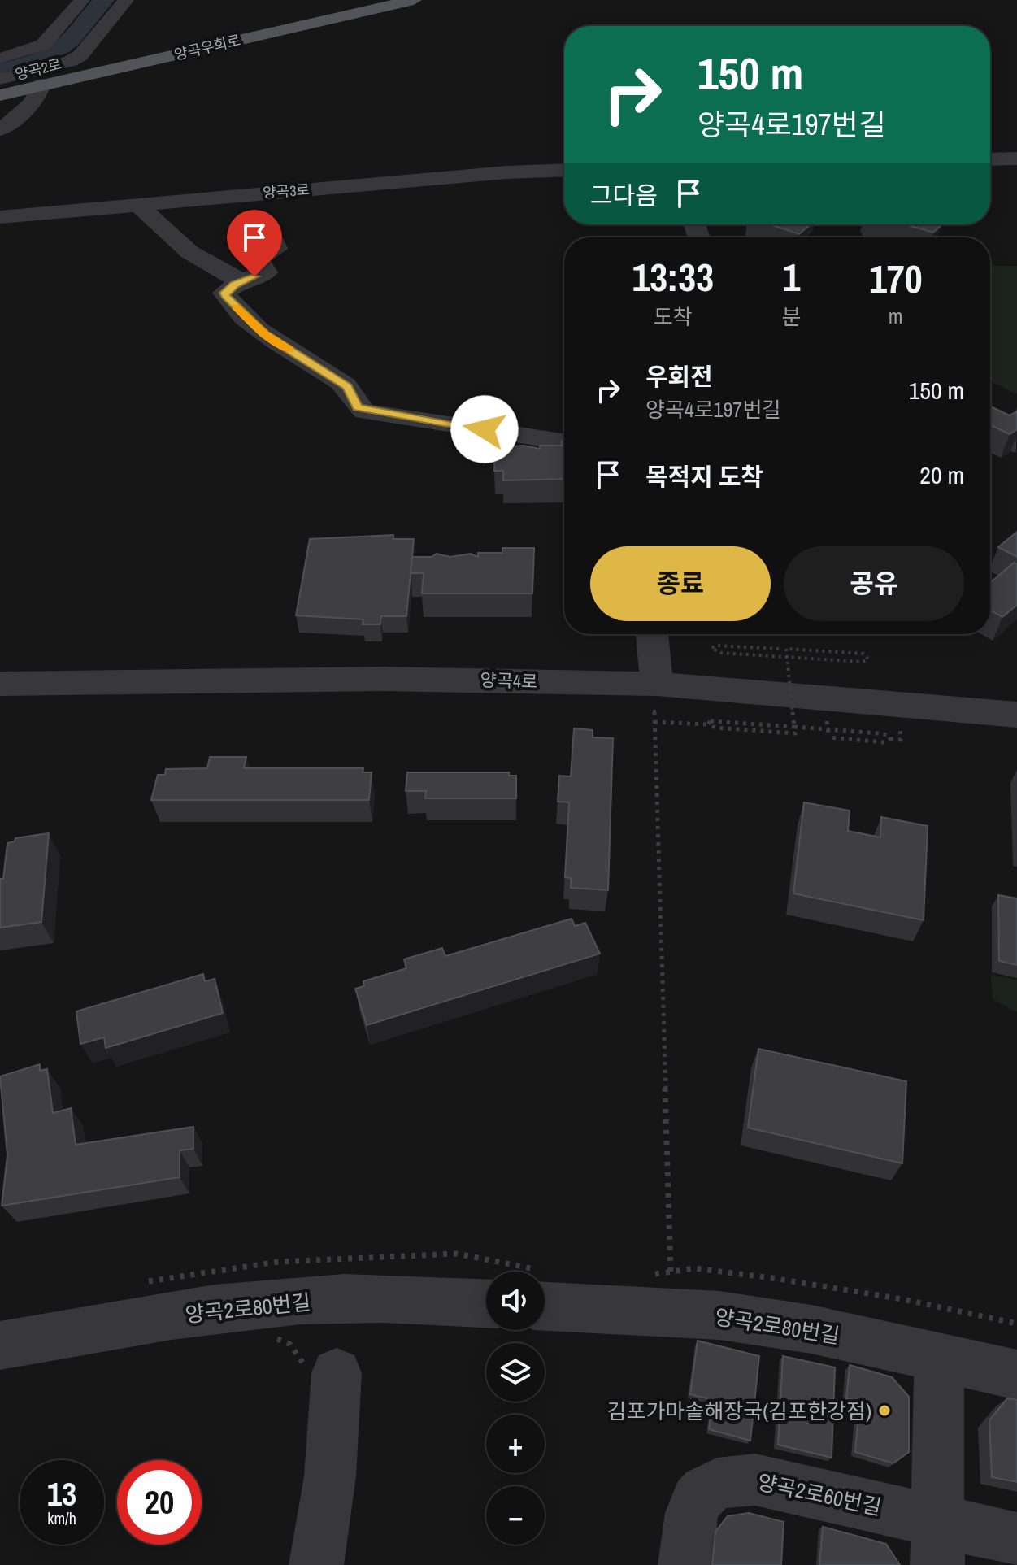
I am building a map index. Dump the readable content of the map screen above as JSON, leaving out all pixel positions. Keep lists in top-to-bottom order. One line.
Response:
{"streets":{"main road":["양곡우회로"],"street":["양곡2로","양곡3로","양곡4로","양곡2로80번길","양곡2로60번길"]},"crossings":[["양곡우회로","양곡2로"]],"places":["김포가마솥해장국(김포한강점)"],"page":{"turn":["150 m","양곡4로197번길"],"then":"그다음","eta":["13:33","도착","1","분","170","m"],"list":[{"name":"우회전","note":"양곡4로197번길","value":"150 m"},{"name":"목적지 도착","value":"20 m"}],"buttons":["종료","공유"],"map_buttons":["+","−"],"speed":"13 km/h","limit":"20"}}
